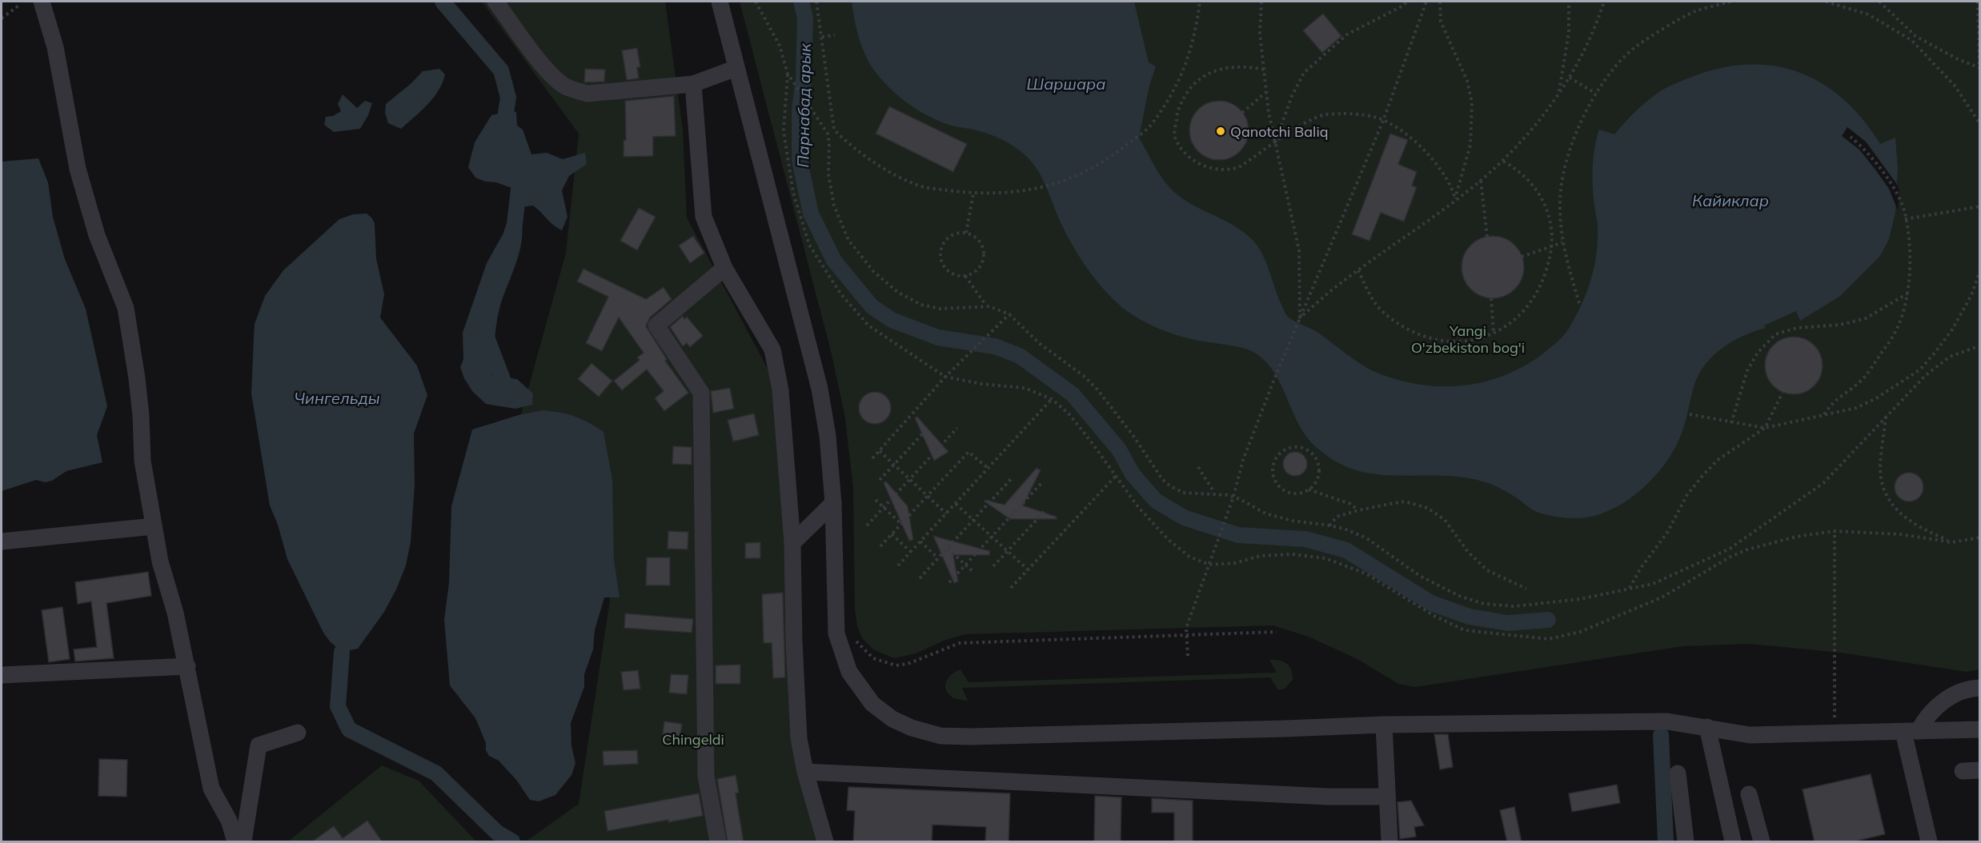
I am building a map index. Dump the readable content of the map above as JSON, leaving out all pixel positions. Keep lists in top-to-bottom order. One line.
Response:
{"water":["Шаршара","Парнабад арык","Кайиклар","Чингельды"],"parks":["Yangi O'zbekiston bog'i","Chingeldi"],"places":["Qanotchi Baliq"]}
